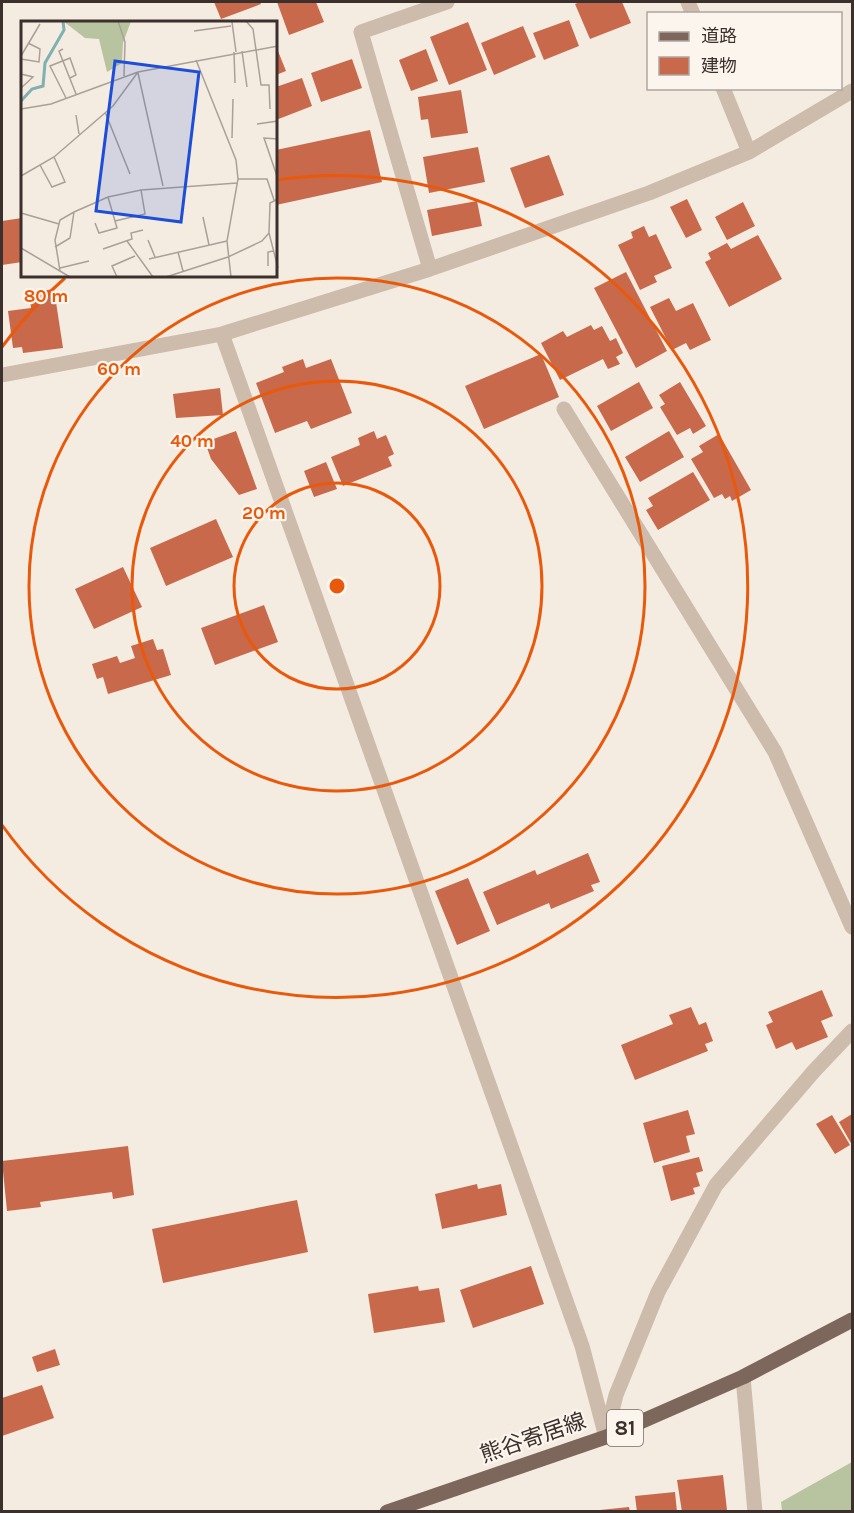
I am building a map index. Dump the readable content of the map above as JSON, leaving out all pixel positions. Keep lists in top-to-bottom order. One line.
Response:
{"streets":{"main road":["81","熊谷寄居線"]},"legend":["道路","建物"],"rings":["80 m","60 m","40 m","20 m"]}
